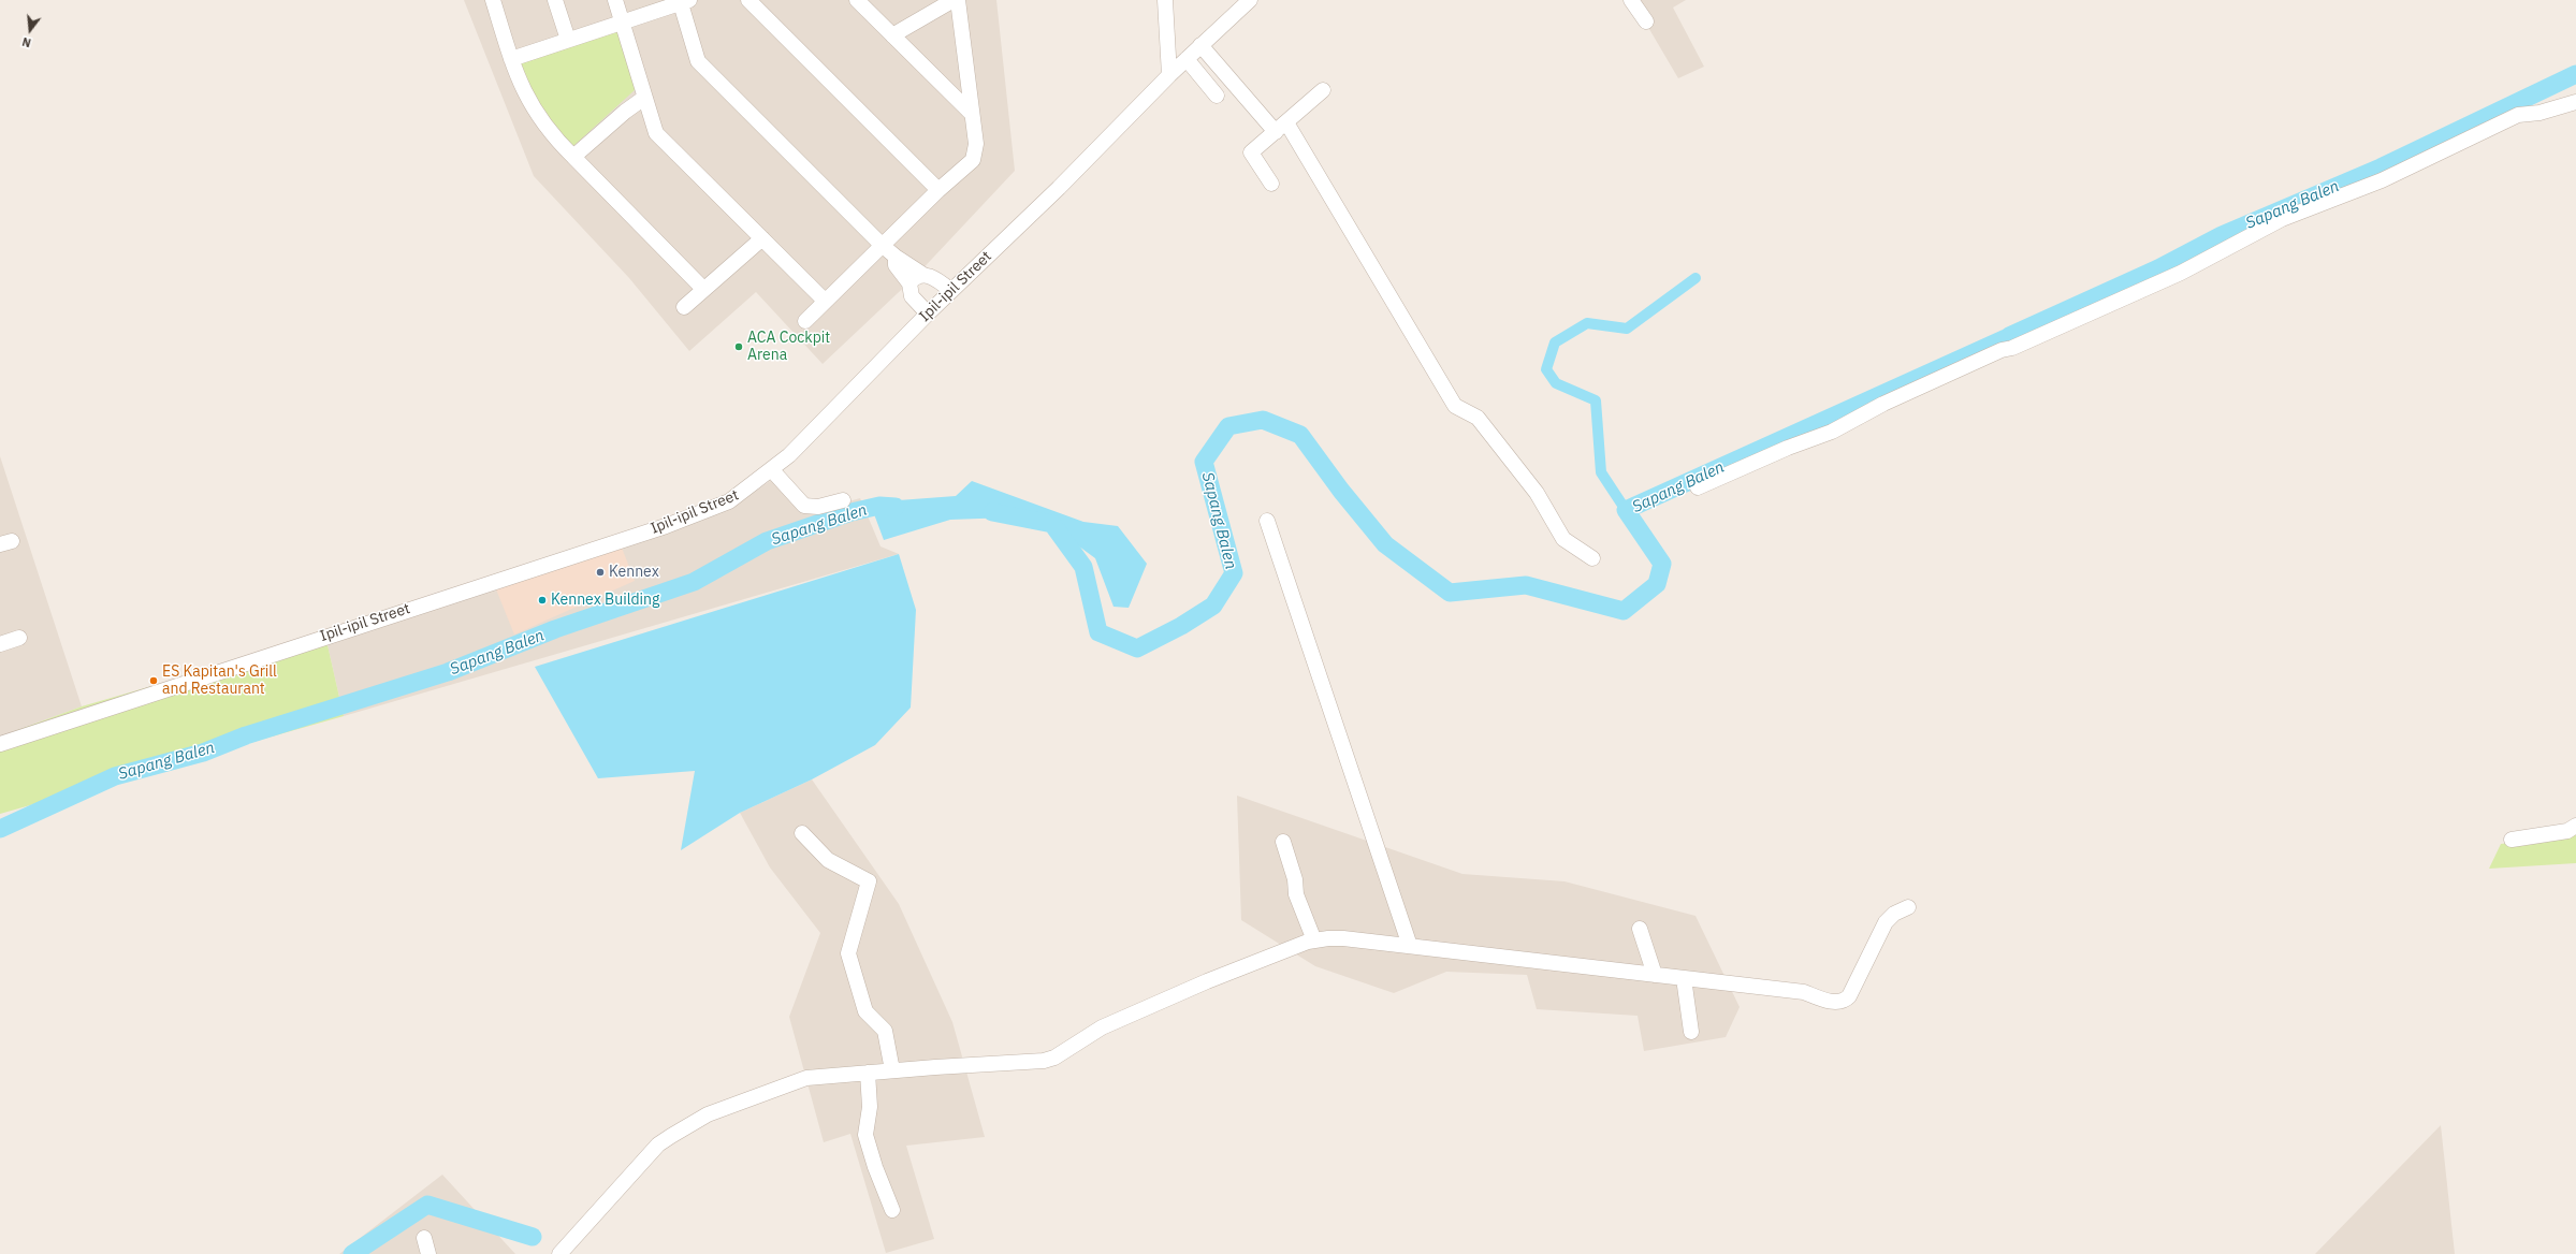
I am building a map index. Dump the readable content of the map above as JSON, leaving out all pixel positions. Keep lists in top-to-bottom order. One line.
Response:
{"streets":{"street":["Ipil-ipil Street"]},"water":["Sapang Balen"],"places":["ACA Cockpit Arena","Kennex","Kennex Building","ES Kapitan's Grill and Restaurant"],"north":"bottom"}
